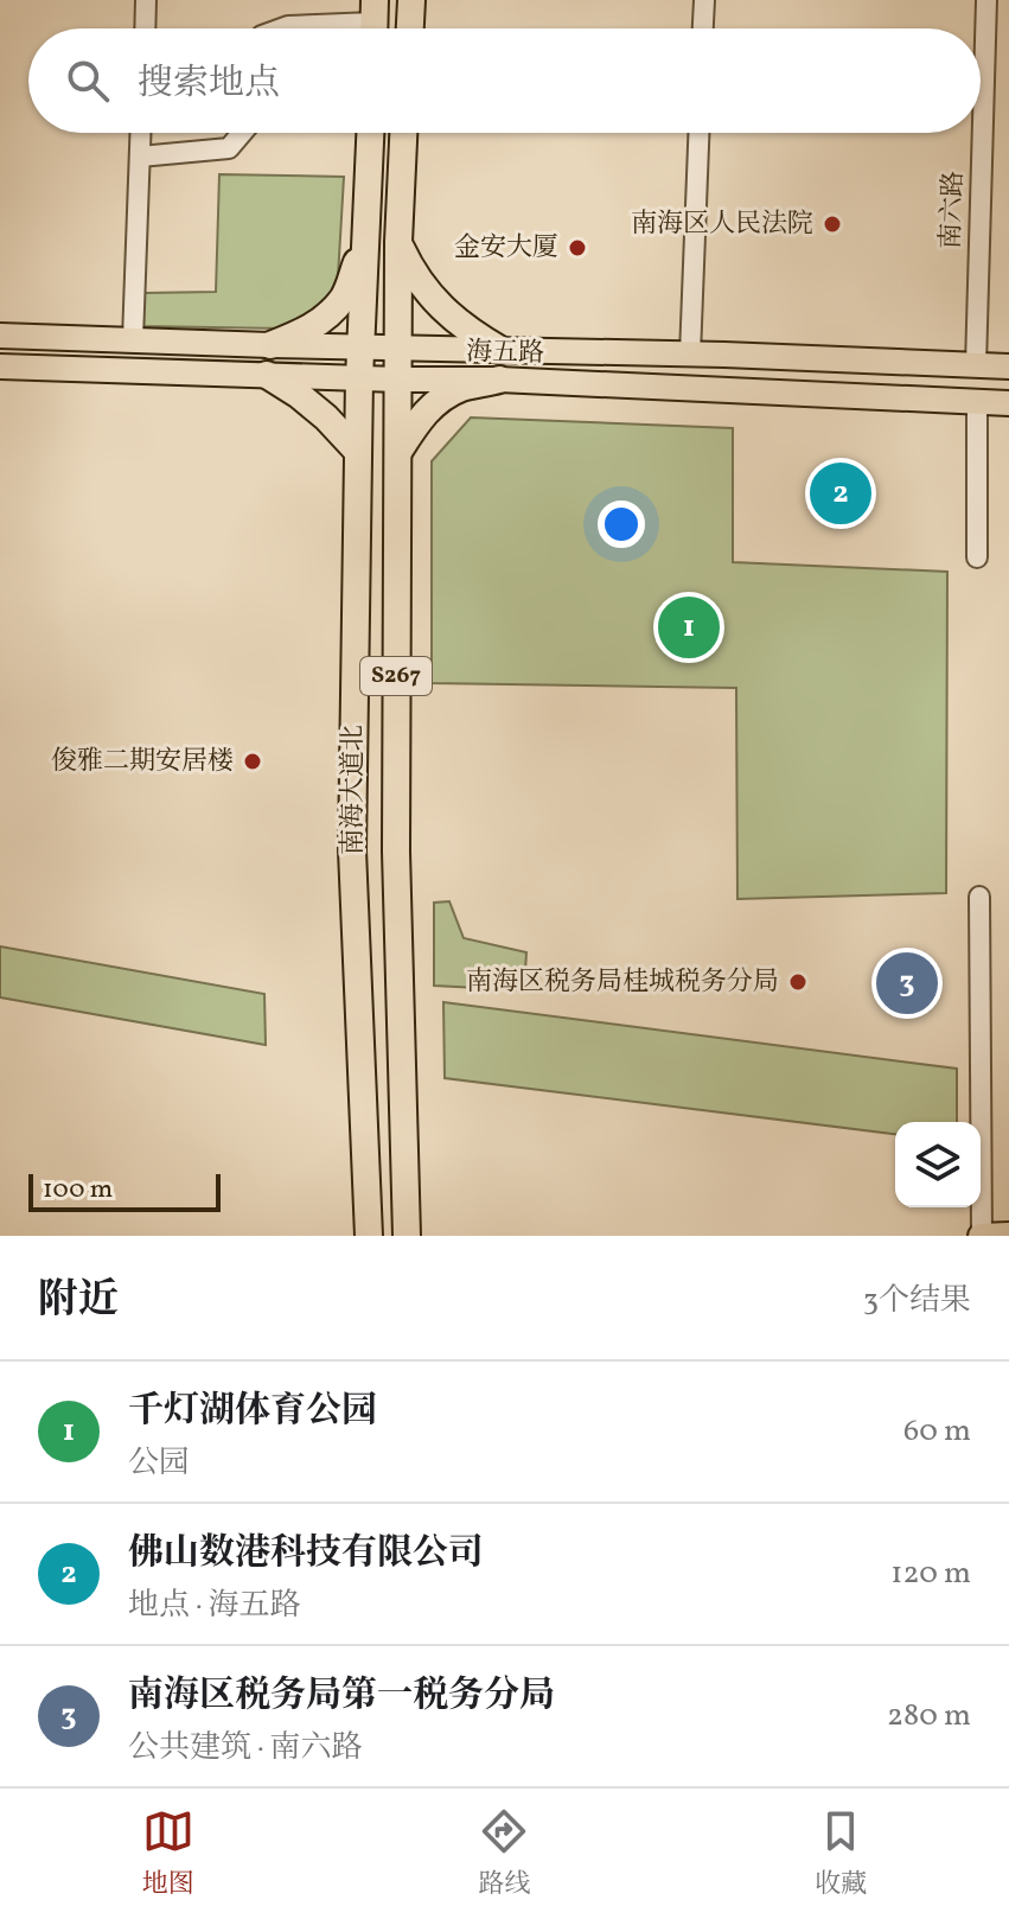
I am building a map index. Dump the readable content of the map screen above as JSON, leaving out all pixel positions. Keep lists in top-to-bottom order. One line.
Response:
{"streets":{"highway":["S267","南海大道北"],"main road":["海五路"],"street":["南六路"]},"crossings":[["海五路","南海大道北"]],"places":["南海区人民法院","金安大厦","俊雅二期安居楼","南海区税务局桂城税务分局"],"scale_bar":"100 m","page":{"search":"搜索地点","pins":["2","1","3"],"scale":"100 m","heading":["附近","3个结果"],"list":[{"mark":"1","name":"千灯湖体育公园","note":"公园","value":"60 m"},{"mark":"2","name":"佛山数港科技有限公司","note":"地点 · 海五路","value":"120 m"},{"mark":"3","name":"南海区税务局第一税务分局","note":"公共建筑 · 南六路","value":"280 m"}],"nav":["地图","路线","收藏"]}}
